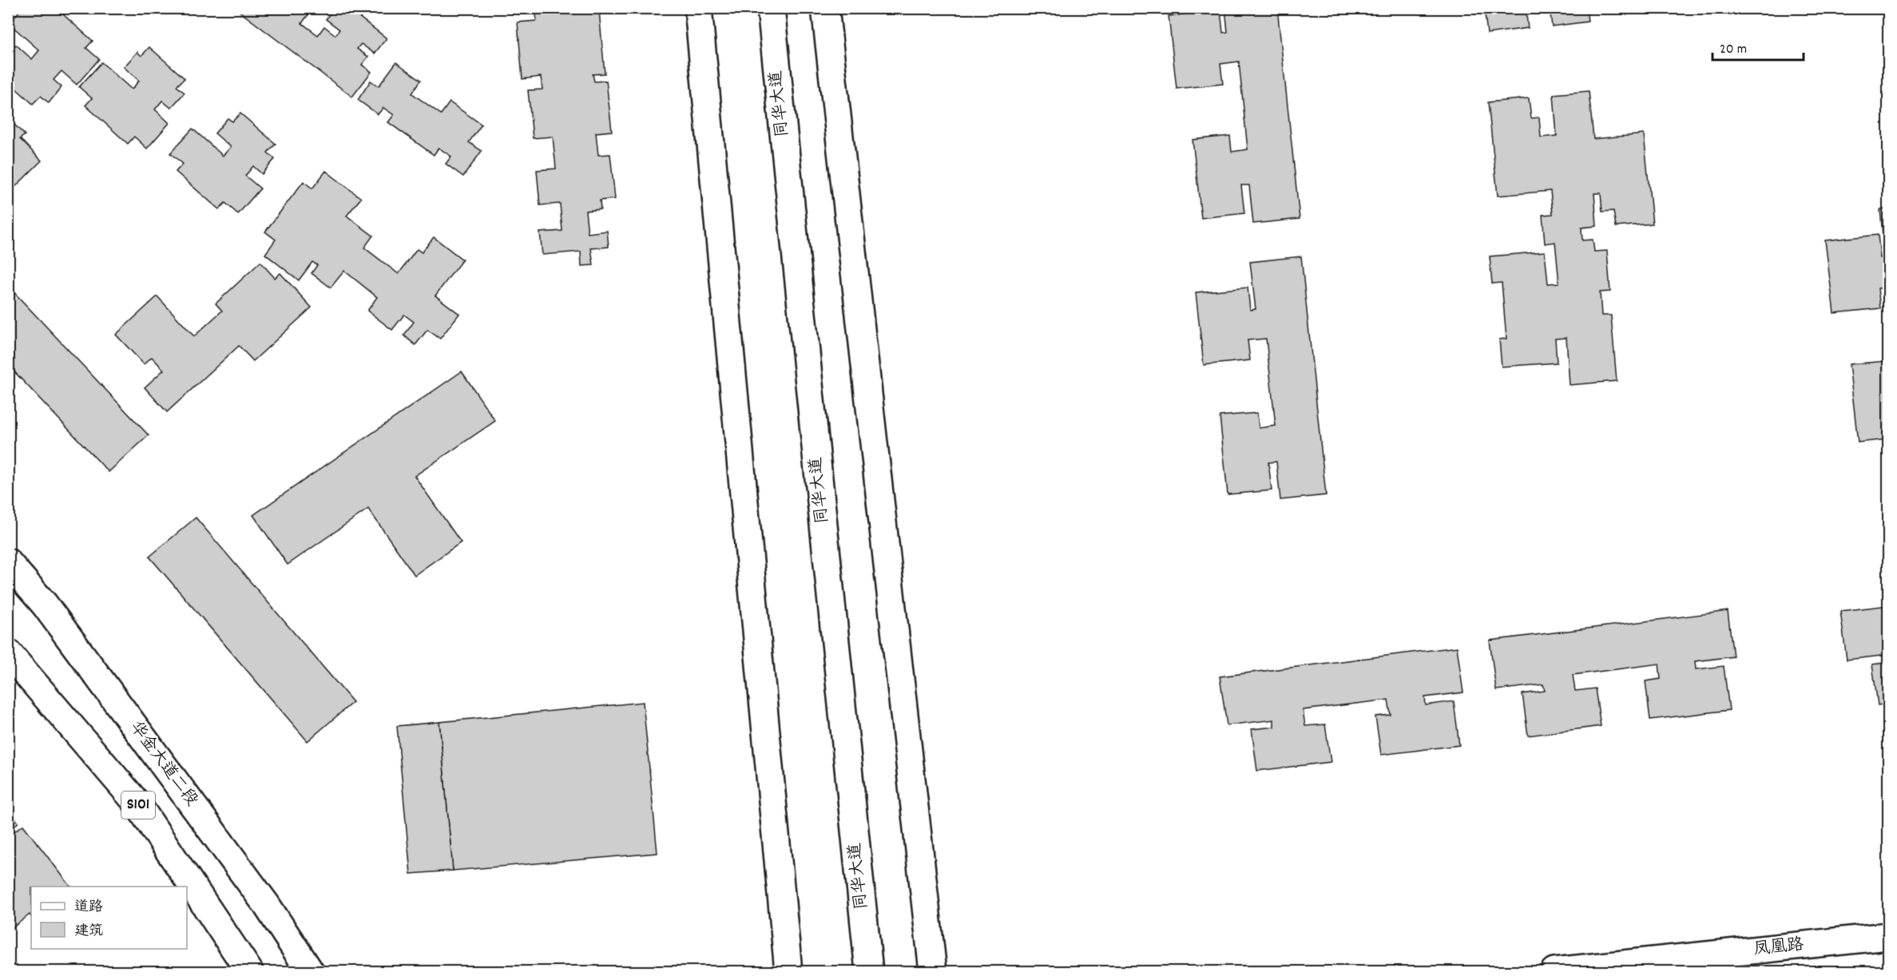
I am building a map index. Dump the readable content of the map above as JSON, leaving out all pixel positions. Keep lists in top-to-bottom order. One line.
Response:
{"streets":{"main road":["同华大道","华金大道二段","S101","凤凰路"]},"legend":["道路","建筑"],"scale_bar":"20 m"}
